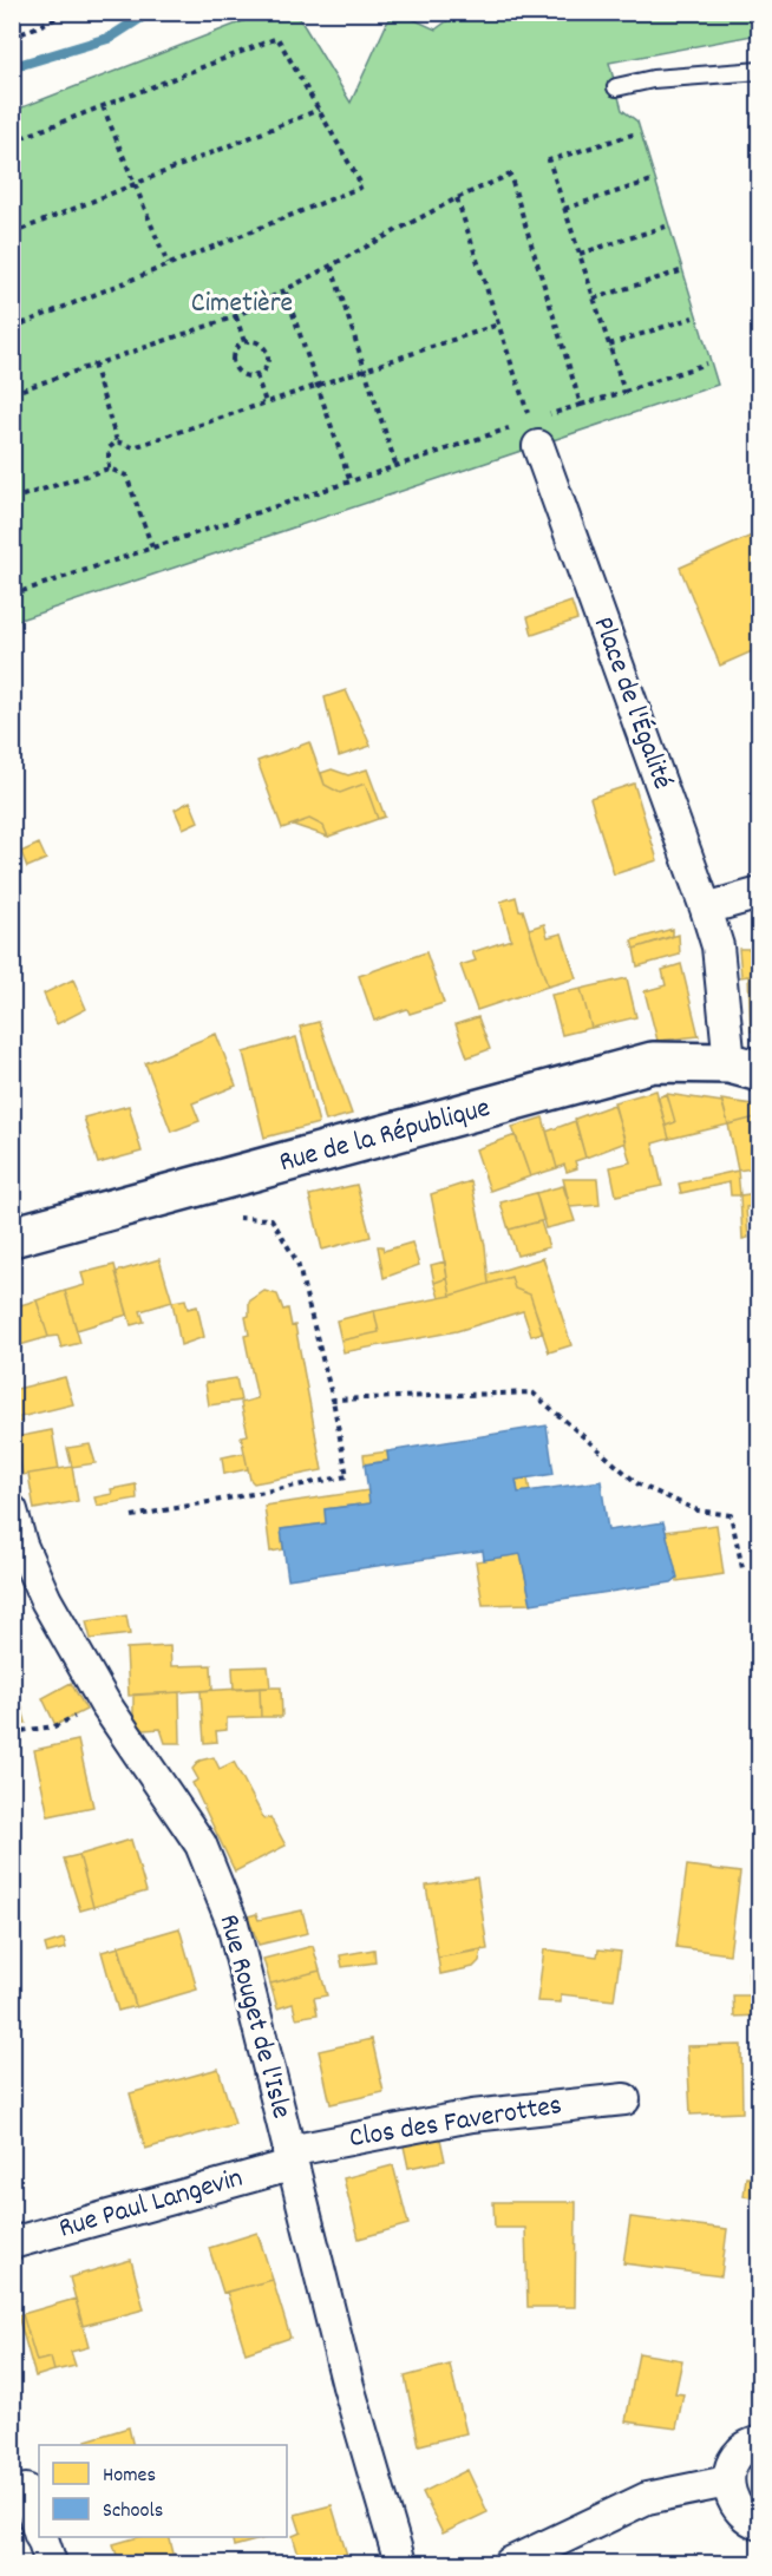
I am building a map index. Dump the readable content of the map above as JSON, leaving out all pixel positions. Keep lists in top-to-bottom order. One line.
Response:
{"streets":{"street":["Place de l'Égalité","Rue de la République","Rue Rouget de l'Isle","Clos des Faverottes","Rue Paul Langevin"]},"crossings":[["Place de l'Égalité","Rue de la République"],["Rue Rouget de l'Isle","Clos des Faverottes"],["Rue Rouget de l'Isle","Rue Paul Langevin"],["Clos des Faverottes","Rue Paul Langevin"]],"parks":["Cimetière"],"legend":["Homes","Schools"]}
